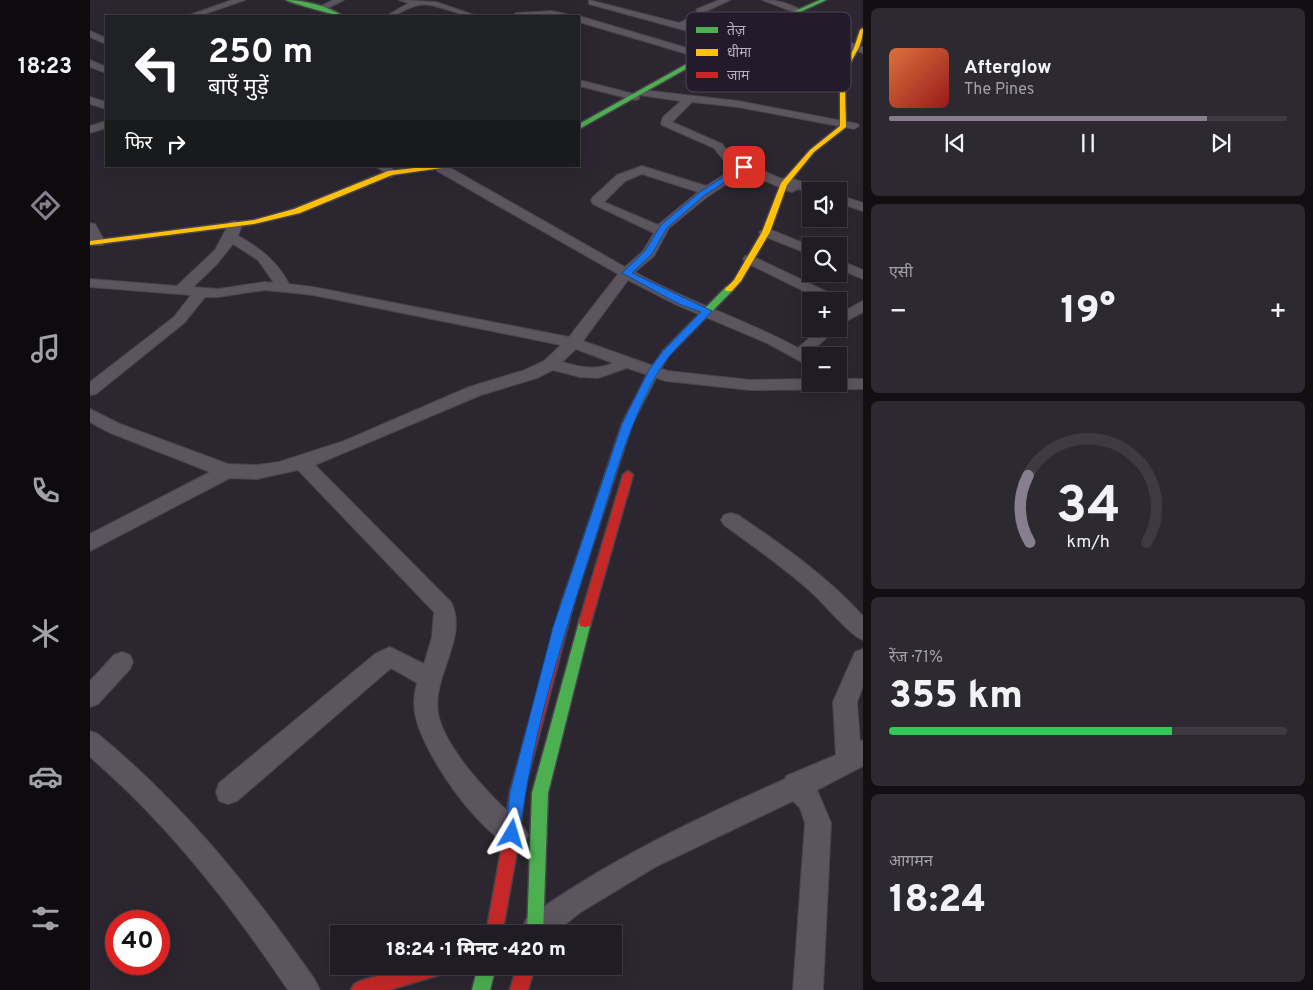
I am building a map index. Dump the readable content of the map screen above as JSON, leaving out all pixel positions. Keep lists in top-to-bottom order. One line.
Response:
{"legend":["तेज़","धीमा","जाम"],"page":{"tabs":"18:23","turn":["250 m","बाएँ मुड़ें"],"song":["Afterglow","The Pines"],"then":"फिर","map_buttons":["+","−"],"tile":["एसी",["रेंज · 71%","355 km"],["आगमन","18:24"]],"heat":["−","19°","+"],"limit":"40","trip":"18:24 · 1 मिनट · 420 m","gauge":["34","km/h"]}}
